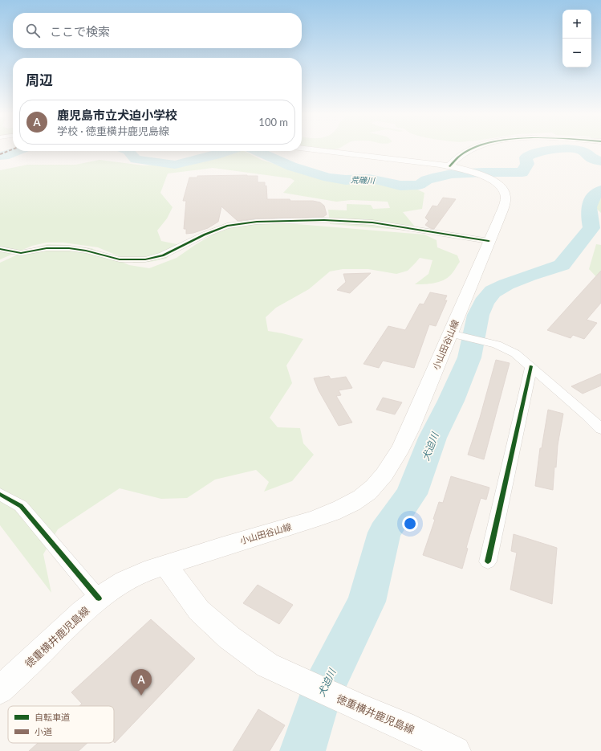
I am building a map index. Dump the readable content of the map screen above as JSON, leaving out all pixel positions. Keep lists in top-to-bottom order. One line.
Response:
{"streets":{"main road":["小山田谷山線","徳重横井鹿児島線"]},"crossings":[["小山田谷山線","徳重横井鹿児島線"]],"water":["荒磯川","犬迫川"],"legend":["自転車道","小道"],"page":{"map_buttons":["+","−"],"search":"ここで検索","heading":"周辺","list":[{"mark":"A","name":"鹿児島市立犬迫小学校","note":"学校 · 徳重横井鹿児島線","value":"100 m"}],"pins":"A"}}
